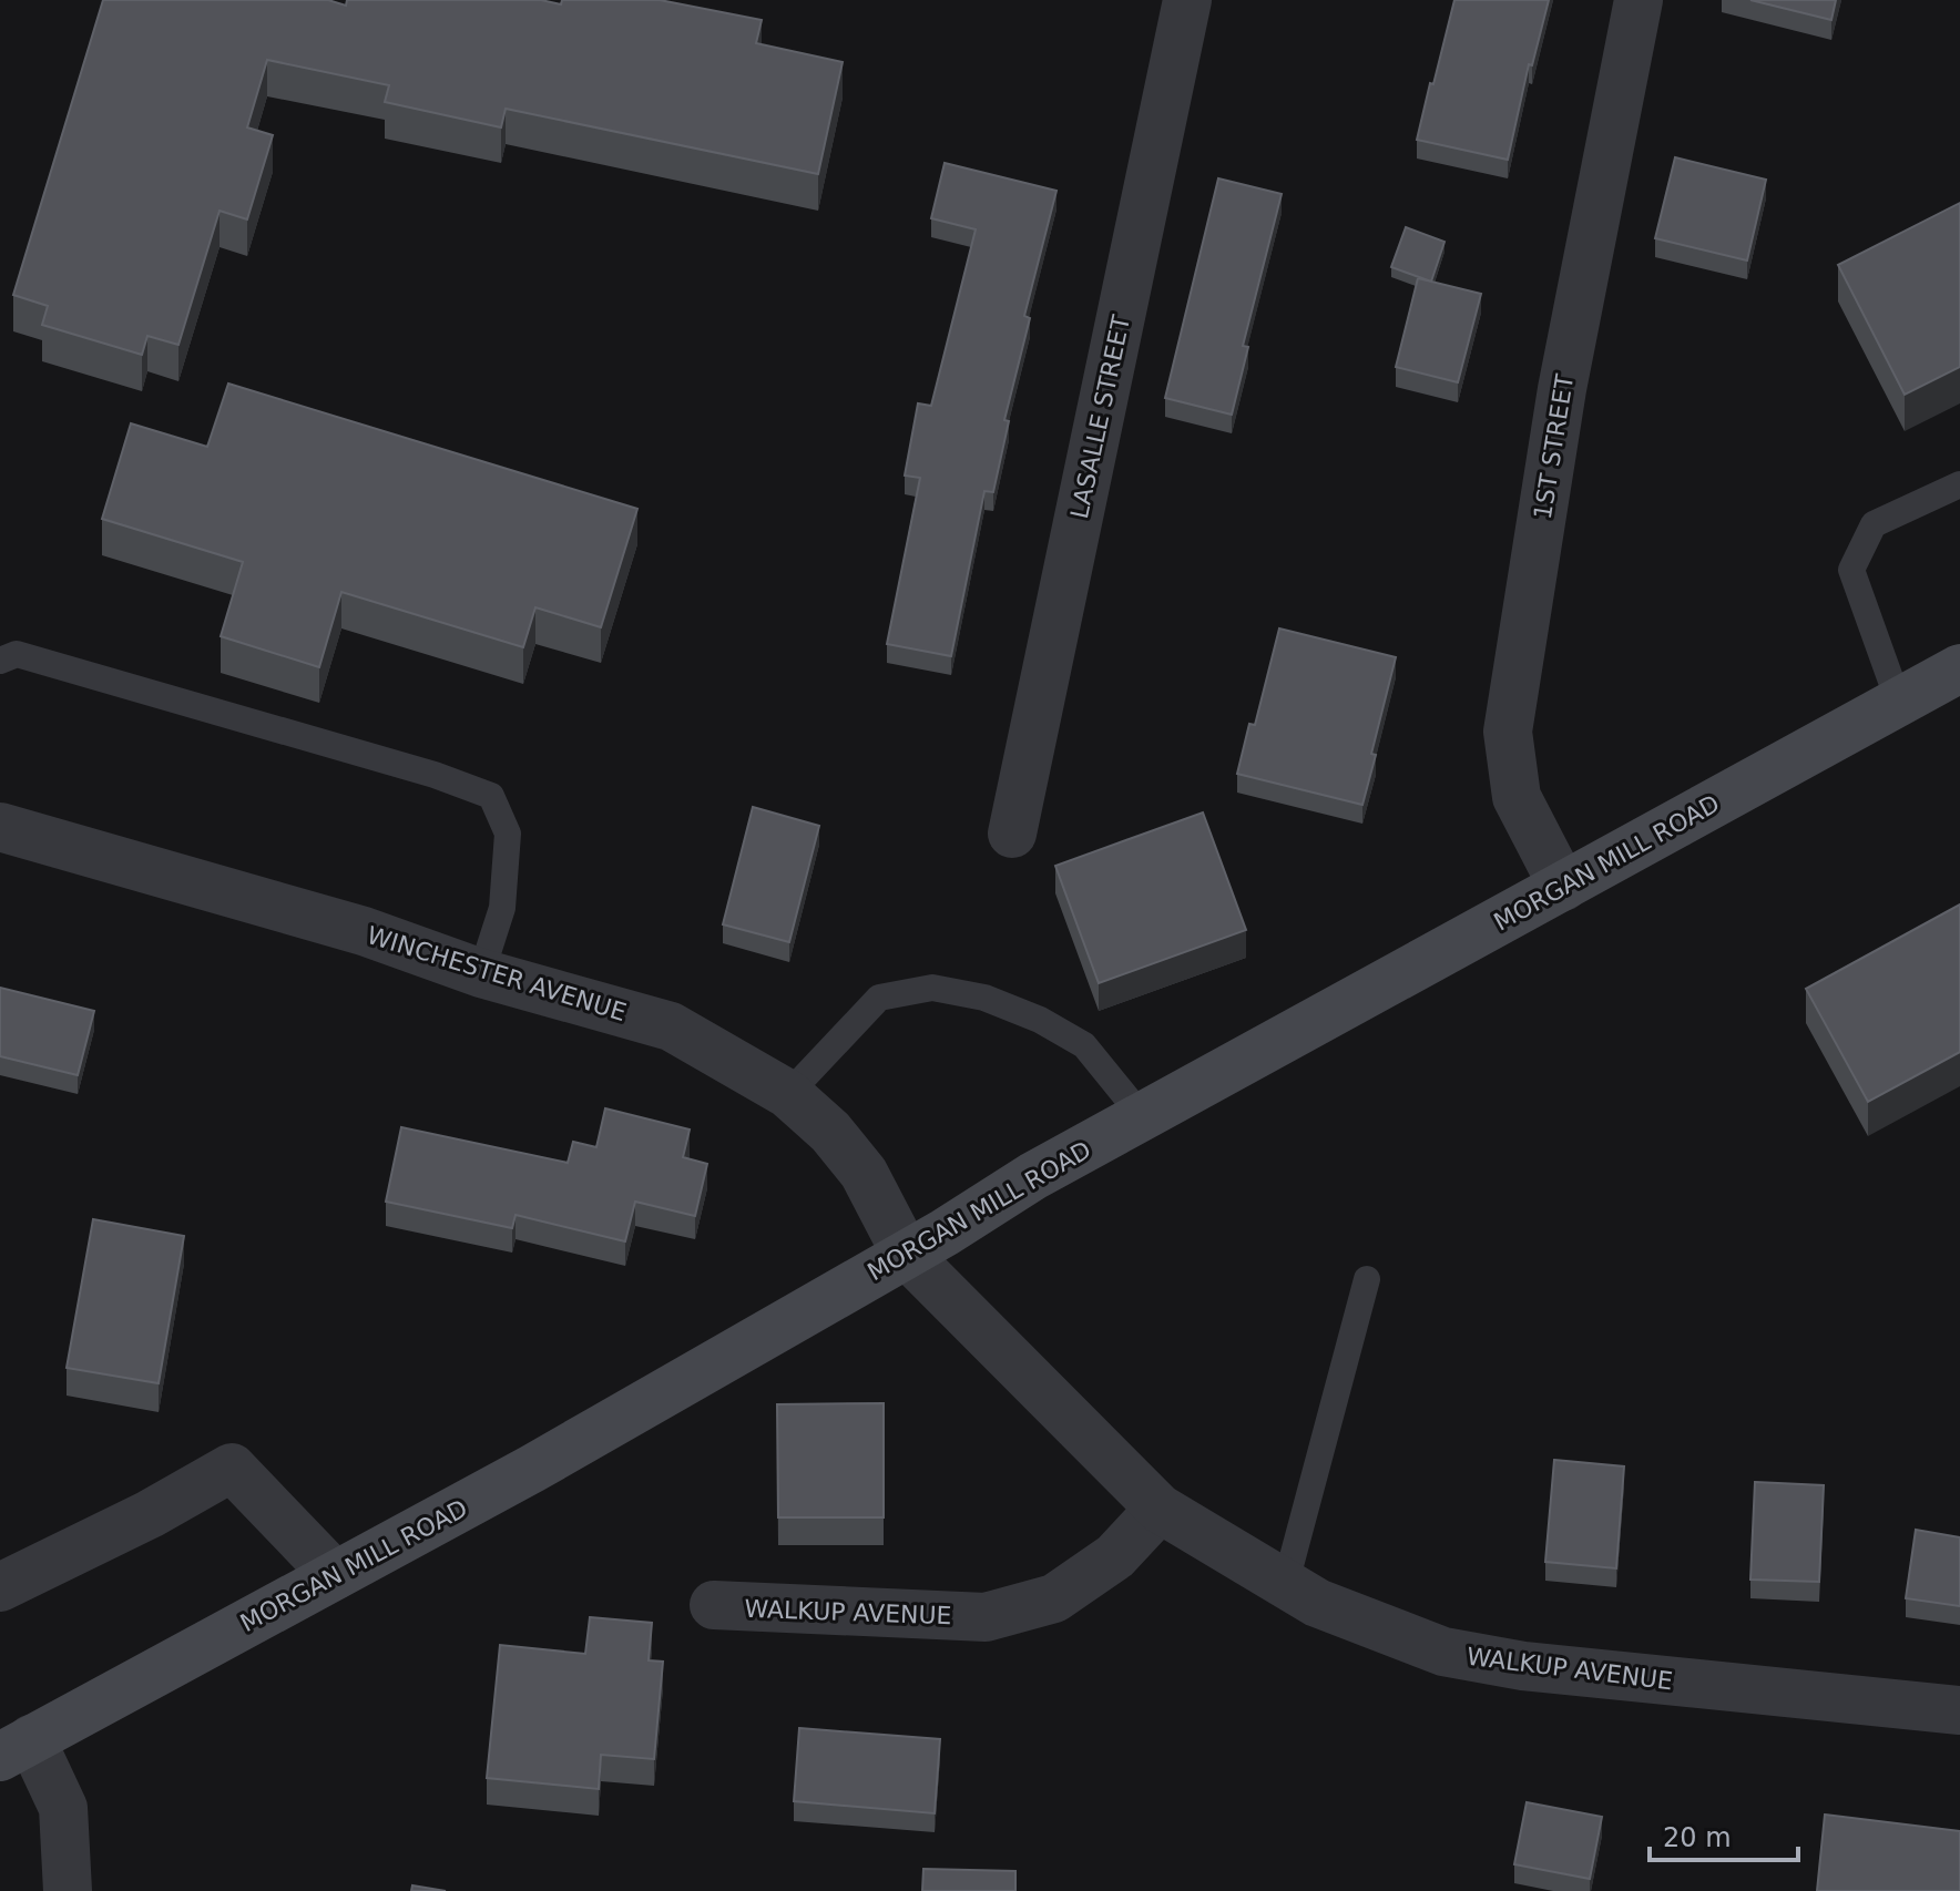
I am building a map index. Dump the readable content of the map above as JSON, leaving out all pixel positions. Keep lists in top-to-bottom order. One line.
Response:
{"streets":{"main road":["MORGAN MILL ROAD"],"street":["LASALLE STREET","1ST STREET","WINCHESTER AVENUE","WALKUP AVENUE"]},"crossings":[["1ST STREET","MORGAN MILL ROAD"],["MORGAN MILL ROAD","WINCHESTER AVENUE"],["MORGAN MILL ROAD","WALKUP AVENUE"],["WINCHESTER AVENUE","WALKUP AVENUE"]],"scale_bar":"20 m"}
